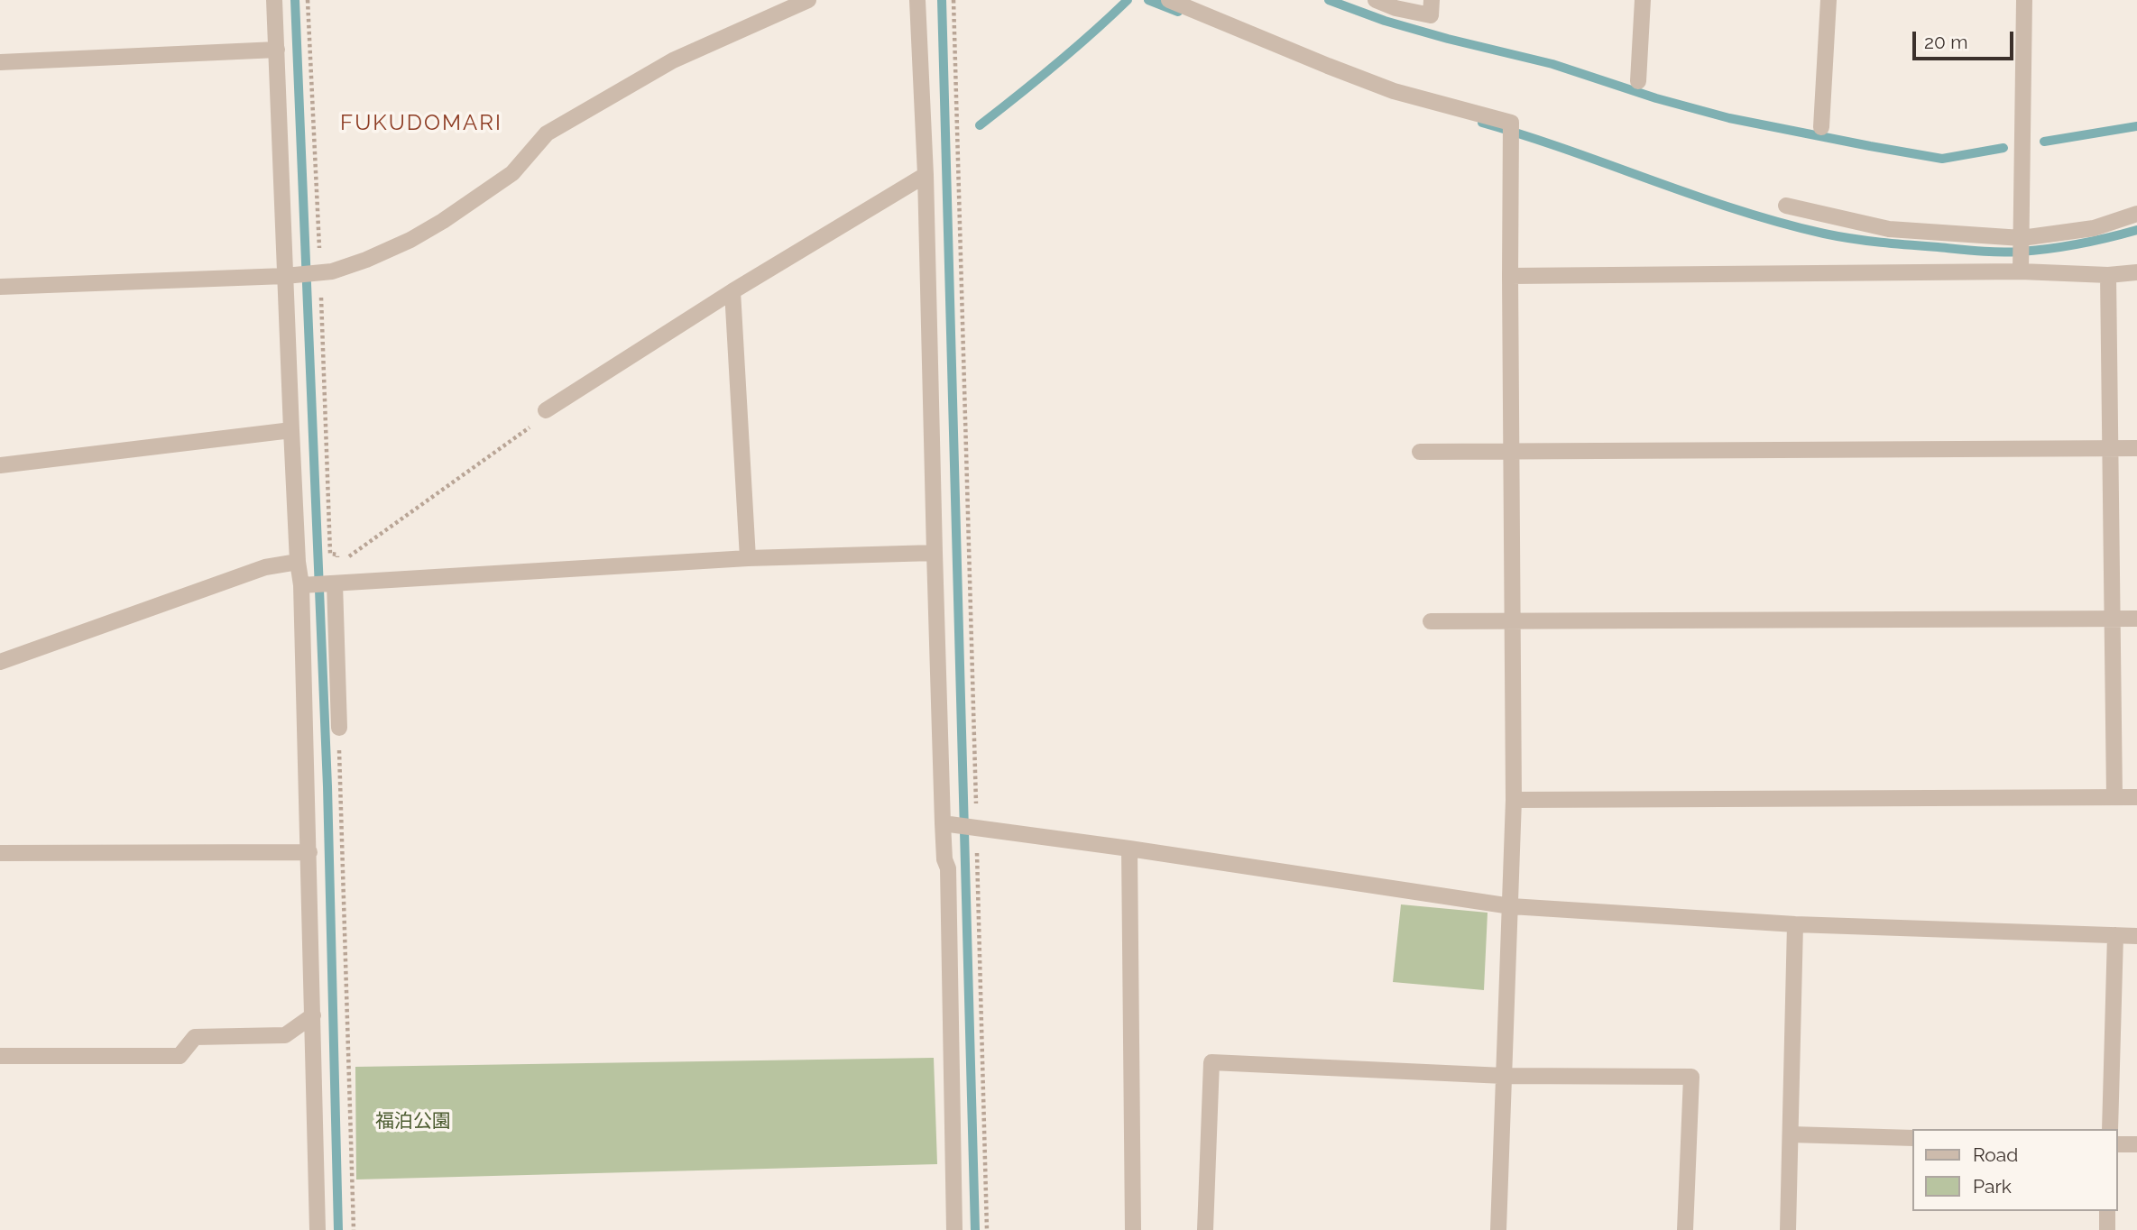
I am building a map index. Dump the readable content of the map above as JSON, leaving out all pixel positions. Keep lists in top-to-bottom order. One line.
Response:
{"districts":["FUKUDOMARI"],"parks":["福泊公園"],"legend":["Road","Park"],"scale_bar":"20 m"}
